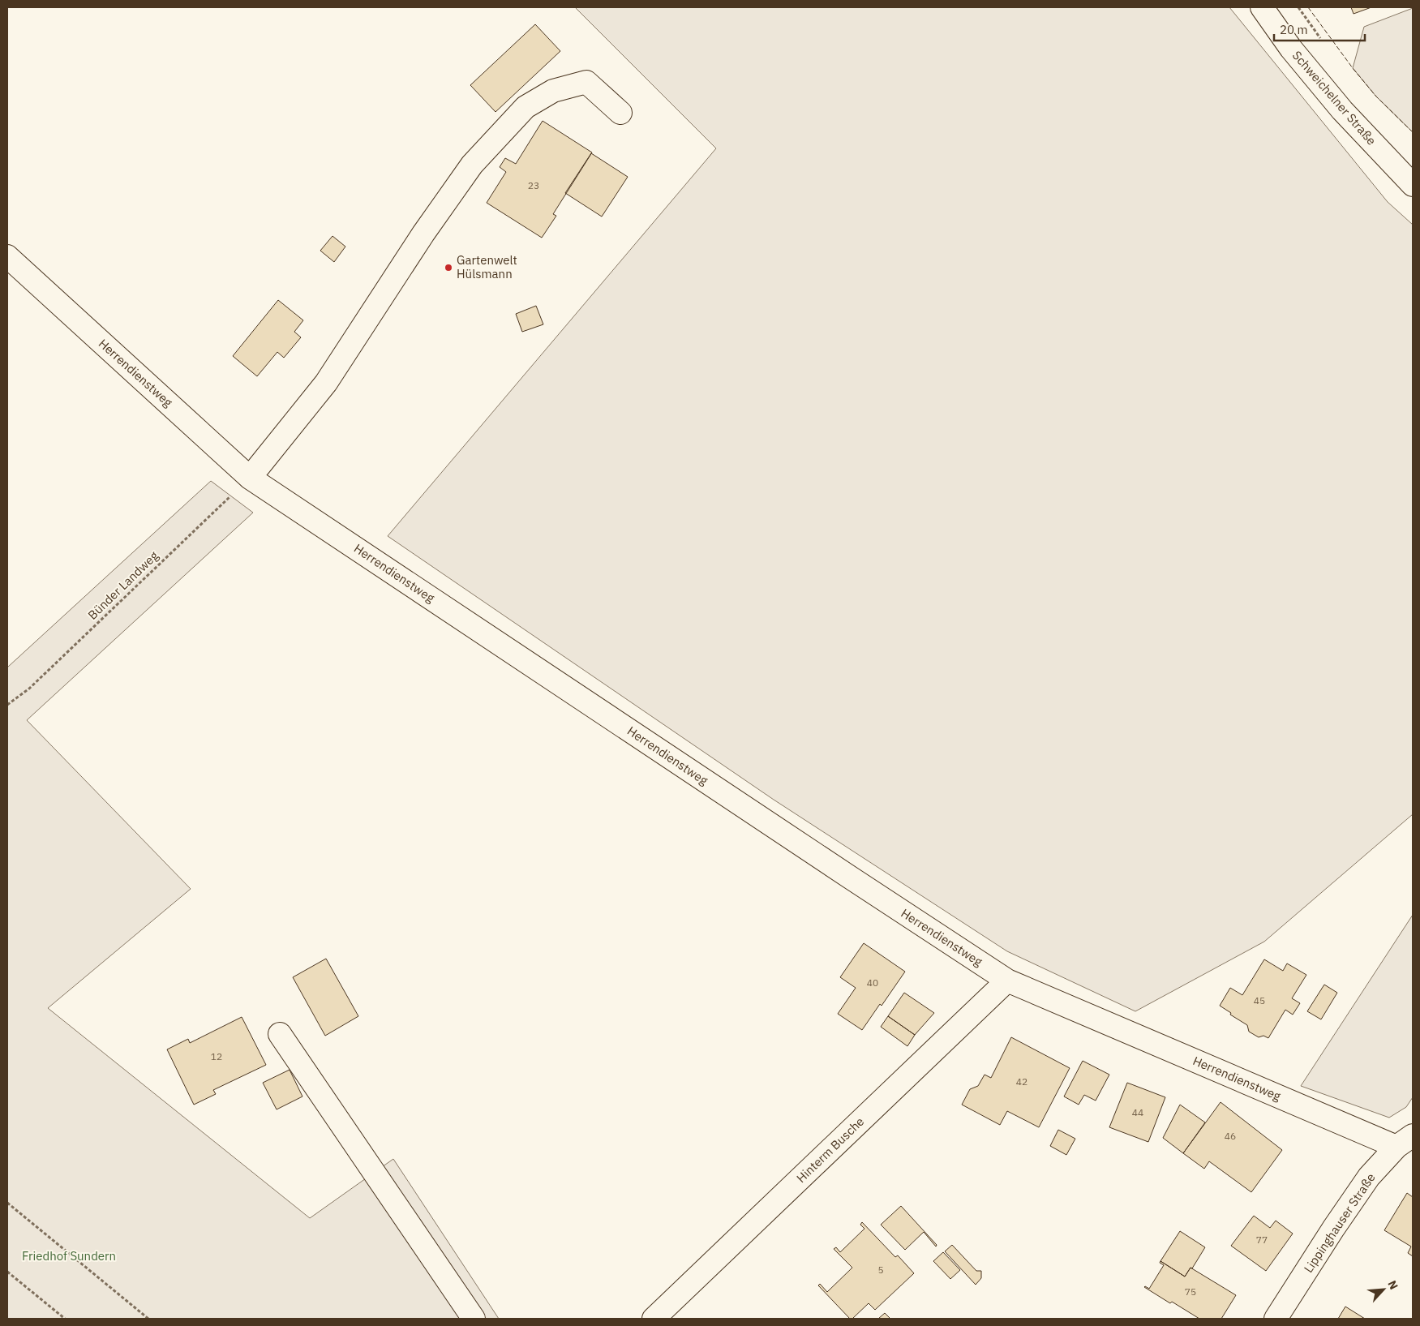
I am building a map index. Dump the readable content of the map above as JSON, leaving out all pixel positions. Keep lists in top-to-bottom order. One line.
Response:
{"streets":{"street":["Schweichelner Straße","Herrendienstweg","Hinterm Busche","Lippinghauser Straße"],"path":["Bünder Landweg"]},"crossings":[["Herrendienstweg","Bünder Landweg"],["Herrendienstweg","Hinterm Busche"],["Herrendienstweg","Lippinghauser Straße"]],"parks":["Friedhof Sundern"],"places":["Gartenwelt Hülsmann"],"house_numbers":["23","40","45","12","42","44","46","77","5","75"],"scale_bar":"20 m","north":"top right"}
